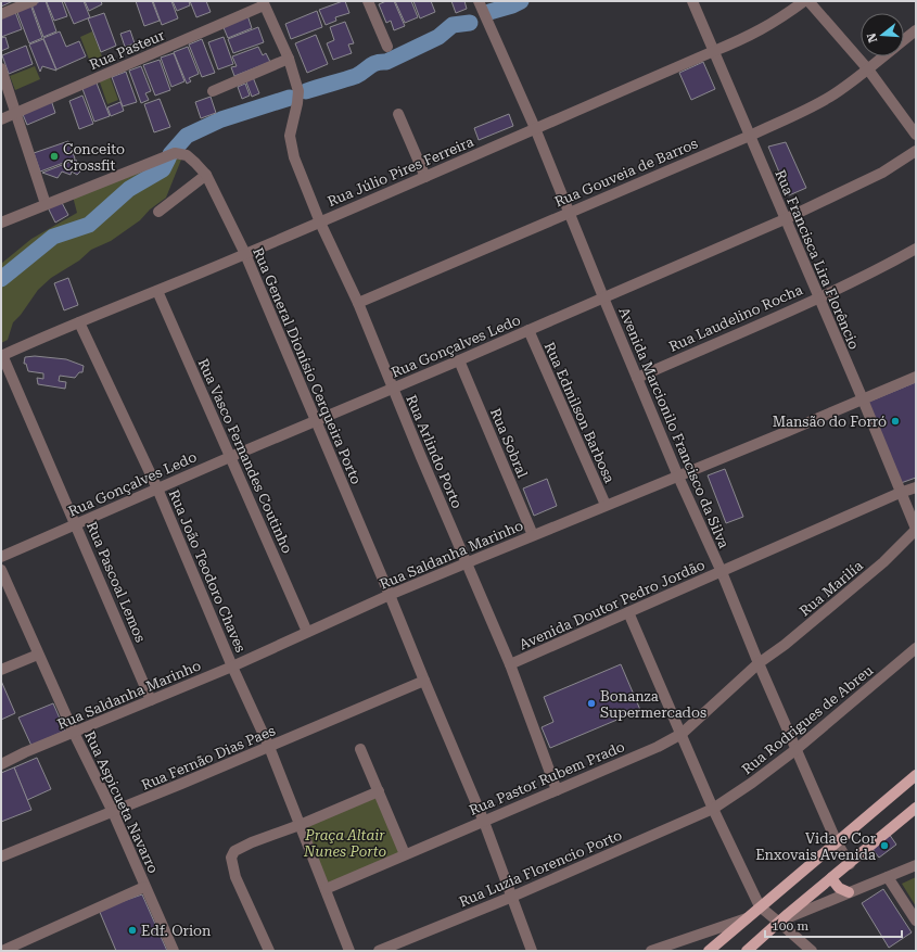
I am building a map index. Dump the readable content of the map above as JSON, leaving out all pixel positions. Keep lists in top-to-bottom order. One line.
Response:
{"streets":{"street":["Rua Pasteur","Rua Júlio Pires Ferreira","Rua Gouveia de Barros","Rua Francisca Lira Florêncio","Rua Laudelino Rocha","Rua Gonçalves Ledo","Rua General Dionísio Cerqueira Porto","Rua Edmilson Barbosa","Avenida Marcionilo Francisco da Silva","Rua Sobral","Rua Arlindo Porto","Rua Vasco Fernandes Coutinho","Rua Saldanha Marinho","Rua João Teodoro Chaves","Rua Pascoal Lemos","Rua Marilía","Avenida Doutor Pedro Jordão","Rua Rodrigues de Abreu","Rua Fernão Dias Paes","Rua Pastor Rubem Prado","Rua Aspicueta Navarro","Rua Luzia Florencio Porto"]},"crossings":[["Rua Pasteur","Rua Arlindo Porto"],["Rua Júlio Pires Ferreira","Rua Francisca Lira Florêncio"],["Rua Júlio Pires Ferreira","Rua General Dionísio Cerqueira Porto"],["Rua Júlio Pires Ferreira","Avenida Marcionilo Francisco da Silva"],["Rua Júlio Pires Ferreira","Rua Arlindo Porto"],["Rua Júlio Pires Ferreira","Rua Vasco Fernandes Coutinho"],["Rua Júlio Pires Ferreira","Rua João Teodoro Chaves"],["Rua Júlio Pires Ferreira","Rua Pascoal Lemos"],["Rua Gouveia de Barros","Rua Francisca Lira Florêncio"],["Rua Gouveia de Barros","Avenida Marcionilo Francisco da Silva"],["Rua Gouveia de Barros","Rua Arlindo Porto"],["Rua Francisca Lira Florêncio","Rua Laudelino Rocha"],["Rua Francisca Lira Florêncio","Rua Gonçalves Ledo"],["Rua Francisca Lira Florêncio","Rua Saldanha Marinho"],["Rua Francisca Lira Florêncio","Rua Marilía"],["Rua Francisca Lira Florêncio","Avenida Doutor Pedro Jordão"],["Rua Laudelino Rocha","Avenida Marcionilo Francisco da Silva"],["Rua Gonçalves Ledo","Rua General Dionísio Cerqueira Porto"],["Rua Gonçalves Ledo","Rua Edmilson Barbosa"],["Rua Gonçalves Ledo","Avenida Marcionilo Francisco da Silva"],["Rua Gonçalves Ledo","Rua Sobral"],["Rua Gonçalves Ledo","Rua Arlindo Porto"],["Rua Gonçalves Ledo","Rua Vasco Fernandes Coutinho"],["Rua Gonçalves Ledo","Rua João Teodoro Chaves"],["Rua Gonçalves Ledo","Rua Pascoal Lemos"],["Rua General Dionísio Cerqueira Porto","Rua Saldanha Marinho"],["Rua General Dionísio Cerqueira Porto","Rua Fernão Dias Paes"],["Rua General Dionísio Cerqueira Porto","Rua Pastor Rubem Prado"],["Rua General Dionísio Cerqueira Porto","Rua Luzia Florencio Porto"],["Rua Edmilson Barbosa","Rua Saldanha Marinho"],["Avenida Marcionilo Francisco da Silva","Rua Saldanha Marinho"],["Avenida Marcionilo Francisco da Silva","Rua Marilía"],["Avenida Marcionilo Francisco da Silva","Avenida Doutor Pedro Jordão"],["Avenida Marcionilo Francisco da Silva","Rua Rodrigues de Abreu"],["Avenida Marcionilo Francisco da Silva","Rua Pastor Rubem Prado"],["Rua Sobral","Rua Saldanha Marinho"],["Rua Arlindo Porto","Rua Saldanha Marinho"],["Rua Arlindo Porto","Avenida Doutor Pedro Jordão"],["Rua Arlindo Porto","Rua Pastor Rubem Prado"],["Rua Vasco Fernandes Coutinho","Rua Saldanha Marinho"],["Rua Saldanha Marinho","Rua João Teodoro Chaves"],["Rua Saldanha Marinho","Rua Pascoal Lemos"],["Rua Saldanha Marinho","Rua Aspicueta Navarro"],["Rua João Teodoro Chaves","Rua Fernão Dias Paes"],["Rua João Teodoro Chaves","Rua Pastor Rubem Prado"],["Rua Marilía","Rua Pastor Rubem Prado"],["Rua Rodrigues de Abreu","Rua Luzia Florencio Porto"],["Rua Fernão Dias Paes","Rua Aspicueta Navarro"]],"parks":["Praça Altair Nunes Porto"],"places":["Conceito Crossfit","Mansão do Forró","Bonanza Supermercados","Vida e Cor Enxovais Avenida","Edf. Orion"],"scale_bar":"100 m","north":"left"}
